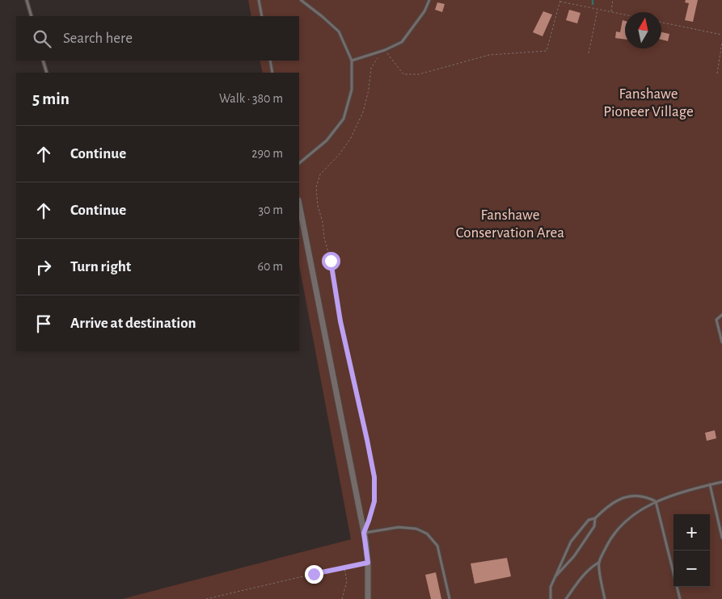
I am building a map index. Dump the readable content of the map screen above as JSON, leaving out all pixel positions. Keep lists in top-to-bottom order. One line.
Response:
{"parks":["Fanshawe Pioneer Village","Fanshawe Conservation Area"],"north":"top","page":{"search":"Search here","heading":["5 min","Walk · 380 m"],"list":[["Continue","290 m"],["Continue","30 m"],["Turn right","60 m"],"Arrive at destination"],"map_buttons":["+","−"]}}
